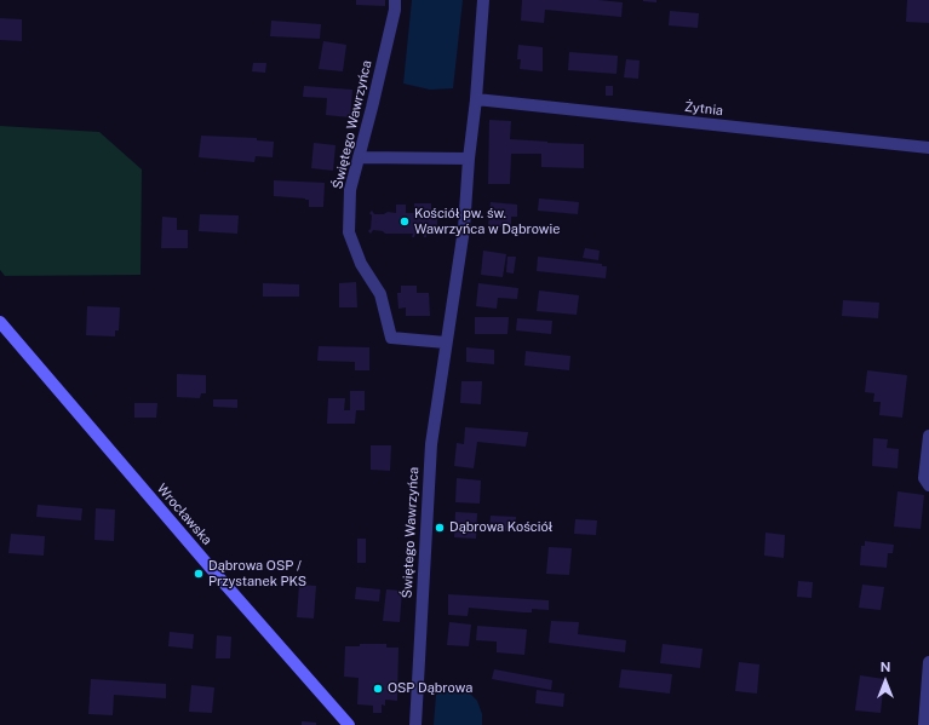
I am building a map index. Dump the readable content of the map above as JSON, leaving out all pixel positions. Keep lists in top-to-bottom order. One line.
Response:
{"streets":{"street":["Żytnia","Świętego Wawrzyńca","Wrocławska"]},"crossings":[["Żytnia","Świętego Wawrzyńca"]],"places":["Kościół pw. św. Wawrzyńca w Dąbrowie","Dąbrowa Kościół","Dąbrowa OSP / Przystanek PKS","OSP Dąbrowa"],"north":"top"}
